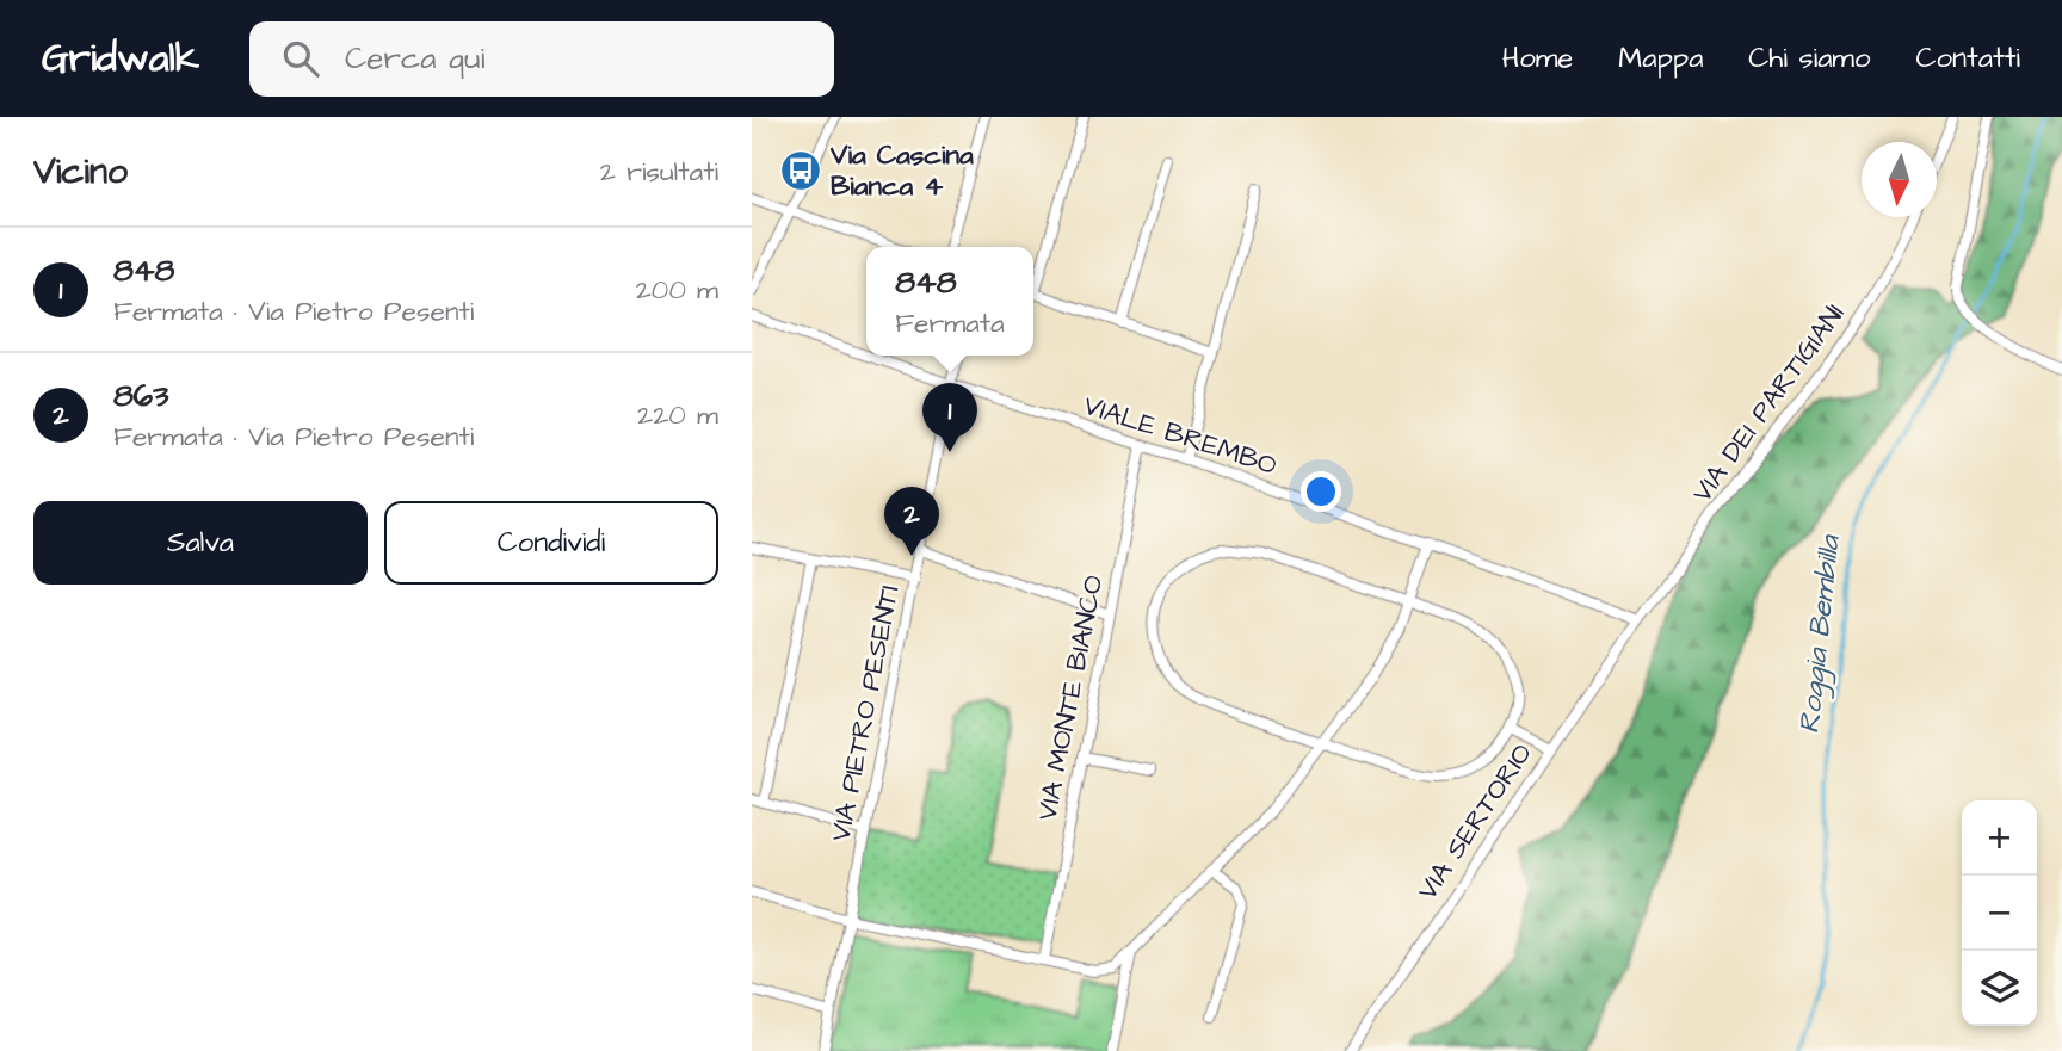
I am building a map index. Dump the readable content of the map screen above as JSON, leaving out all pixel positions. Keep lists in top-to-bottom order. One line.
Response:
{"streets":{"street":["VIA DEI PARTIGIANI","VIALE BREMBO","VIA MONTE BIANCO","VIA PIETRO PESENTI","VIA SERTORIO"]},"crossings":[["VIA DEI PARTIGIANI","VIALE BREMBO"],["VIA DEI PARTIGIANI","VIA SERTORIO"],["VIALE BREMBO","VIA MONTE BIANCO"],["VIALE BREMBO","VIA PIETRO PESENTI"],["VIALE BREMBO","VIA SERTORIO"]],"water":["Roggia Bembilla"],"places":{"bus stop":["Via Cascina Bianca 4"]},"north":"bottom","page":{"header":"Gridwalk","search":"Cerca qui","nav":["Home","Mappa","Chi siamo","Contatti"],"heading":["Vicino","2 risultati"],"list":[{"mark":"1","name":"848","note":"Fermata · Via Pietro Pesenti","value":"200 m"},{"mark":"2","name":"863","note":"Fermata · Via Pietro Pesenti","value":"220 m"}],"popup":["848","Fermata"],"pins":["1","2"],"buttons":["Salva","Condividi"],"map_buttons":["+","−"]}}
